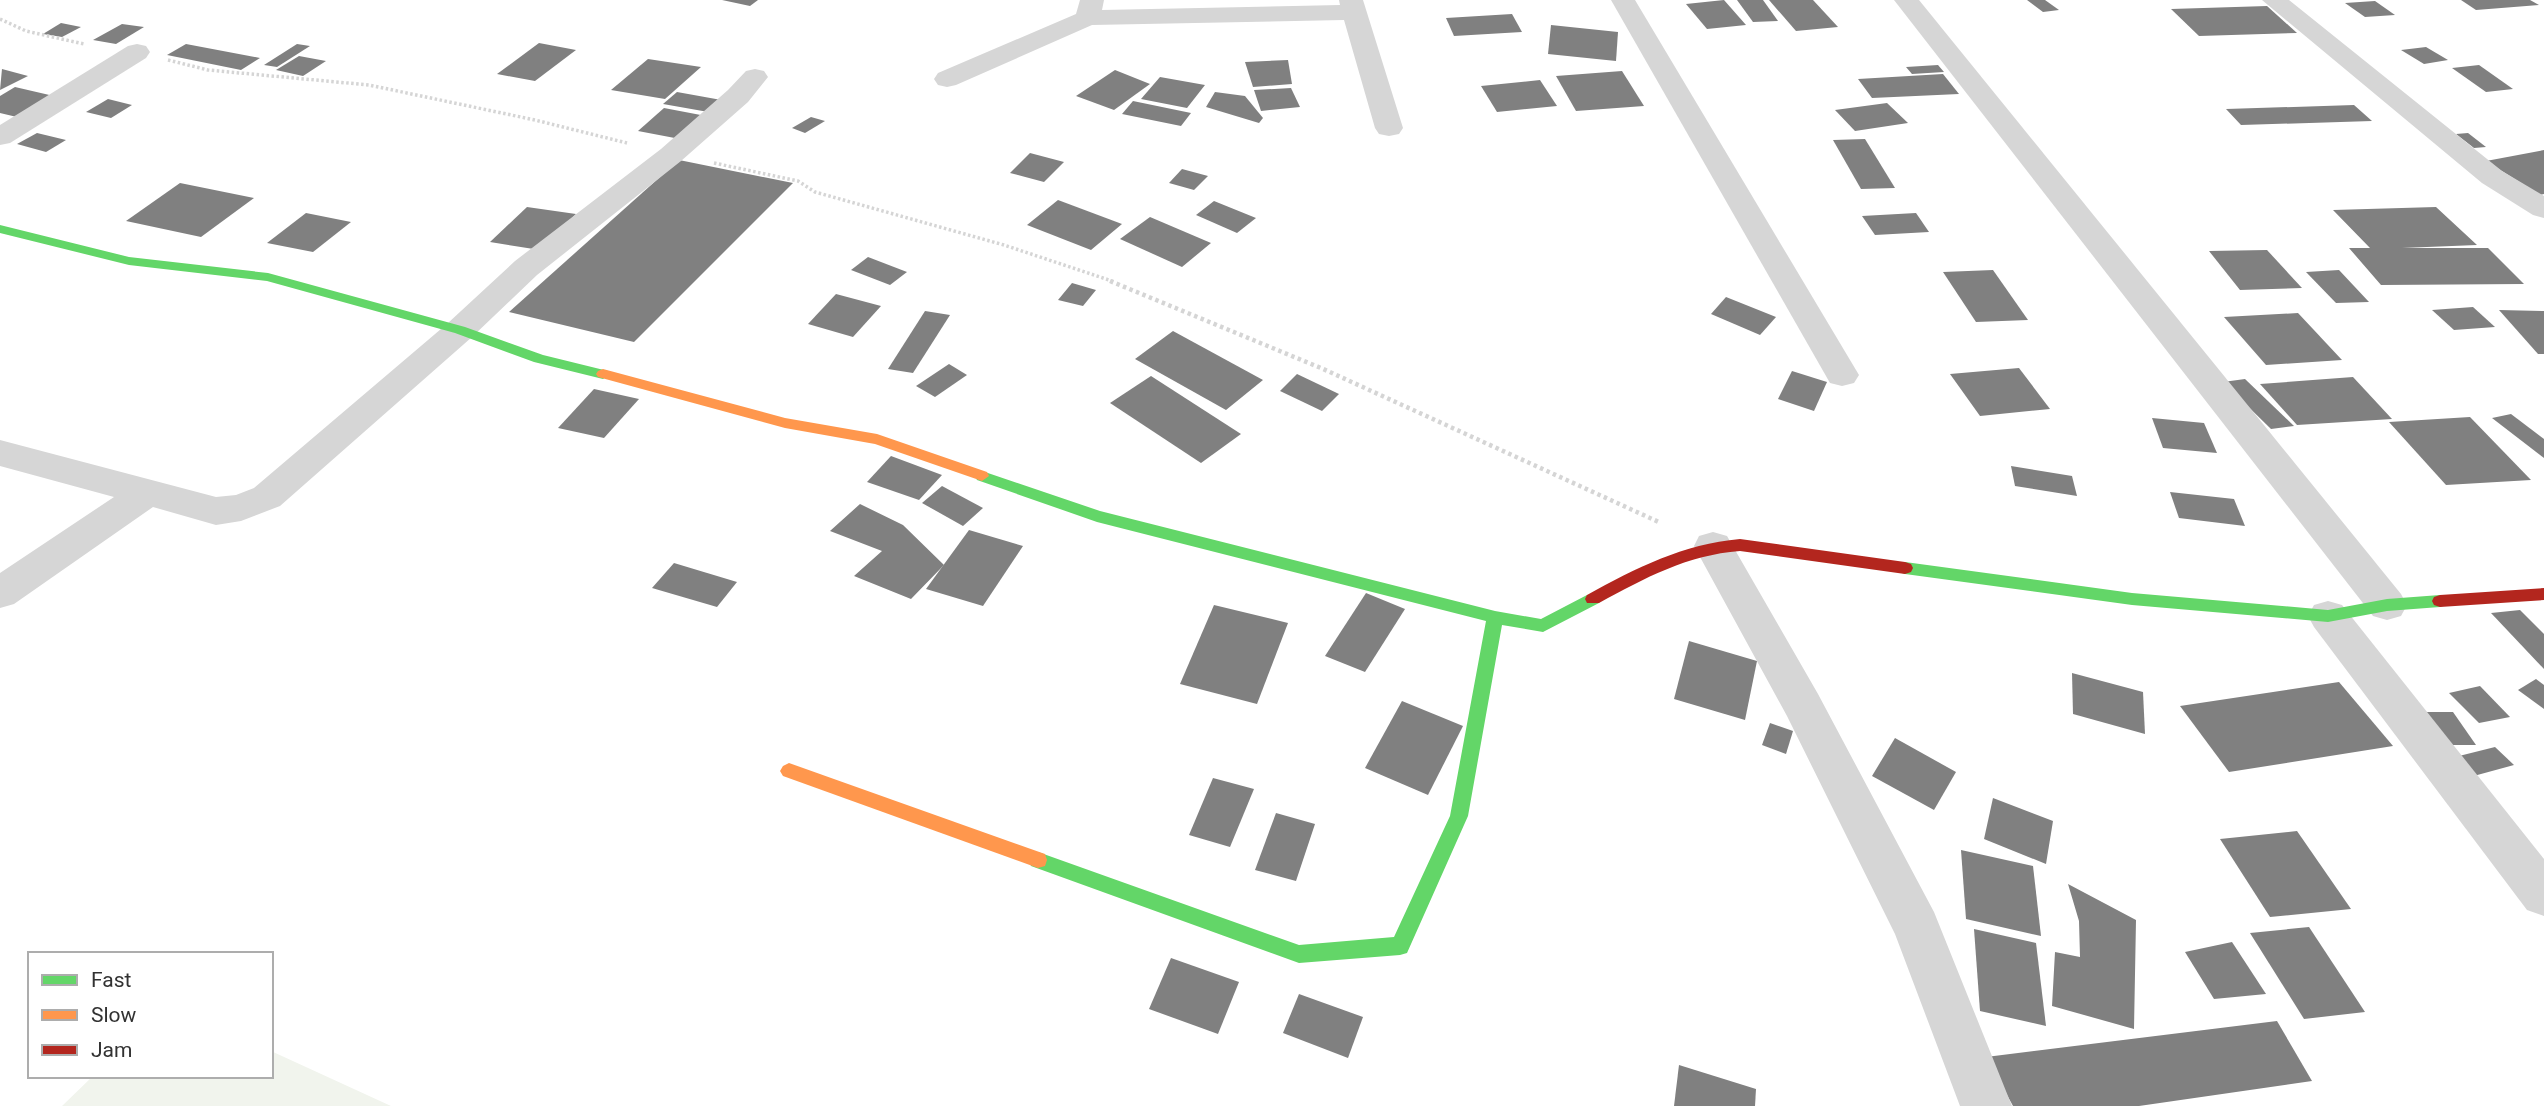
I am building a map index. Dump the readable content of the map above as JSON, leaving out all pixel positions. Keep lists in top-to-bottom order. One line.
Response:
{"legend":["Fast","Slow","Jam"]}
